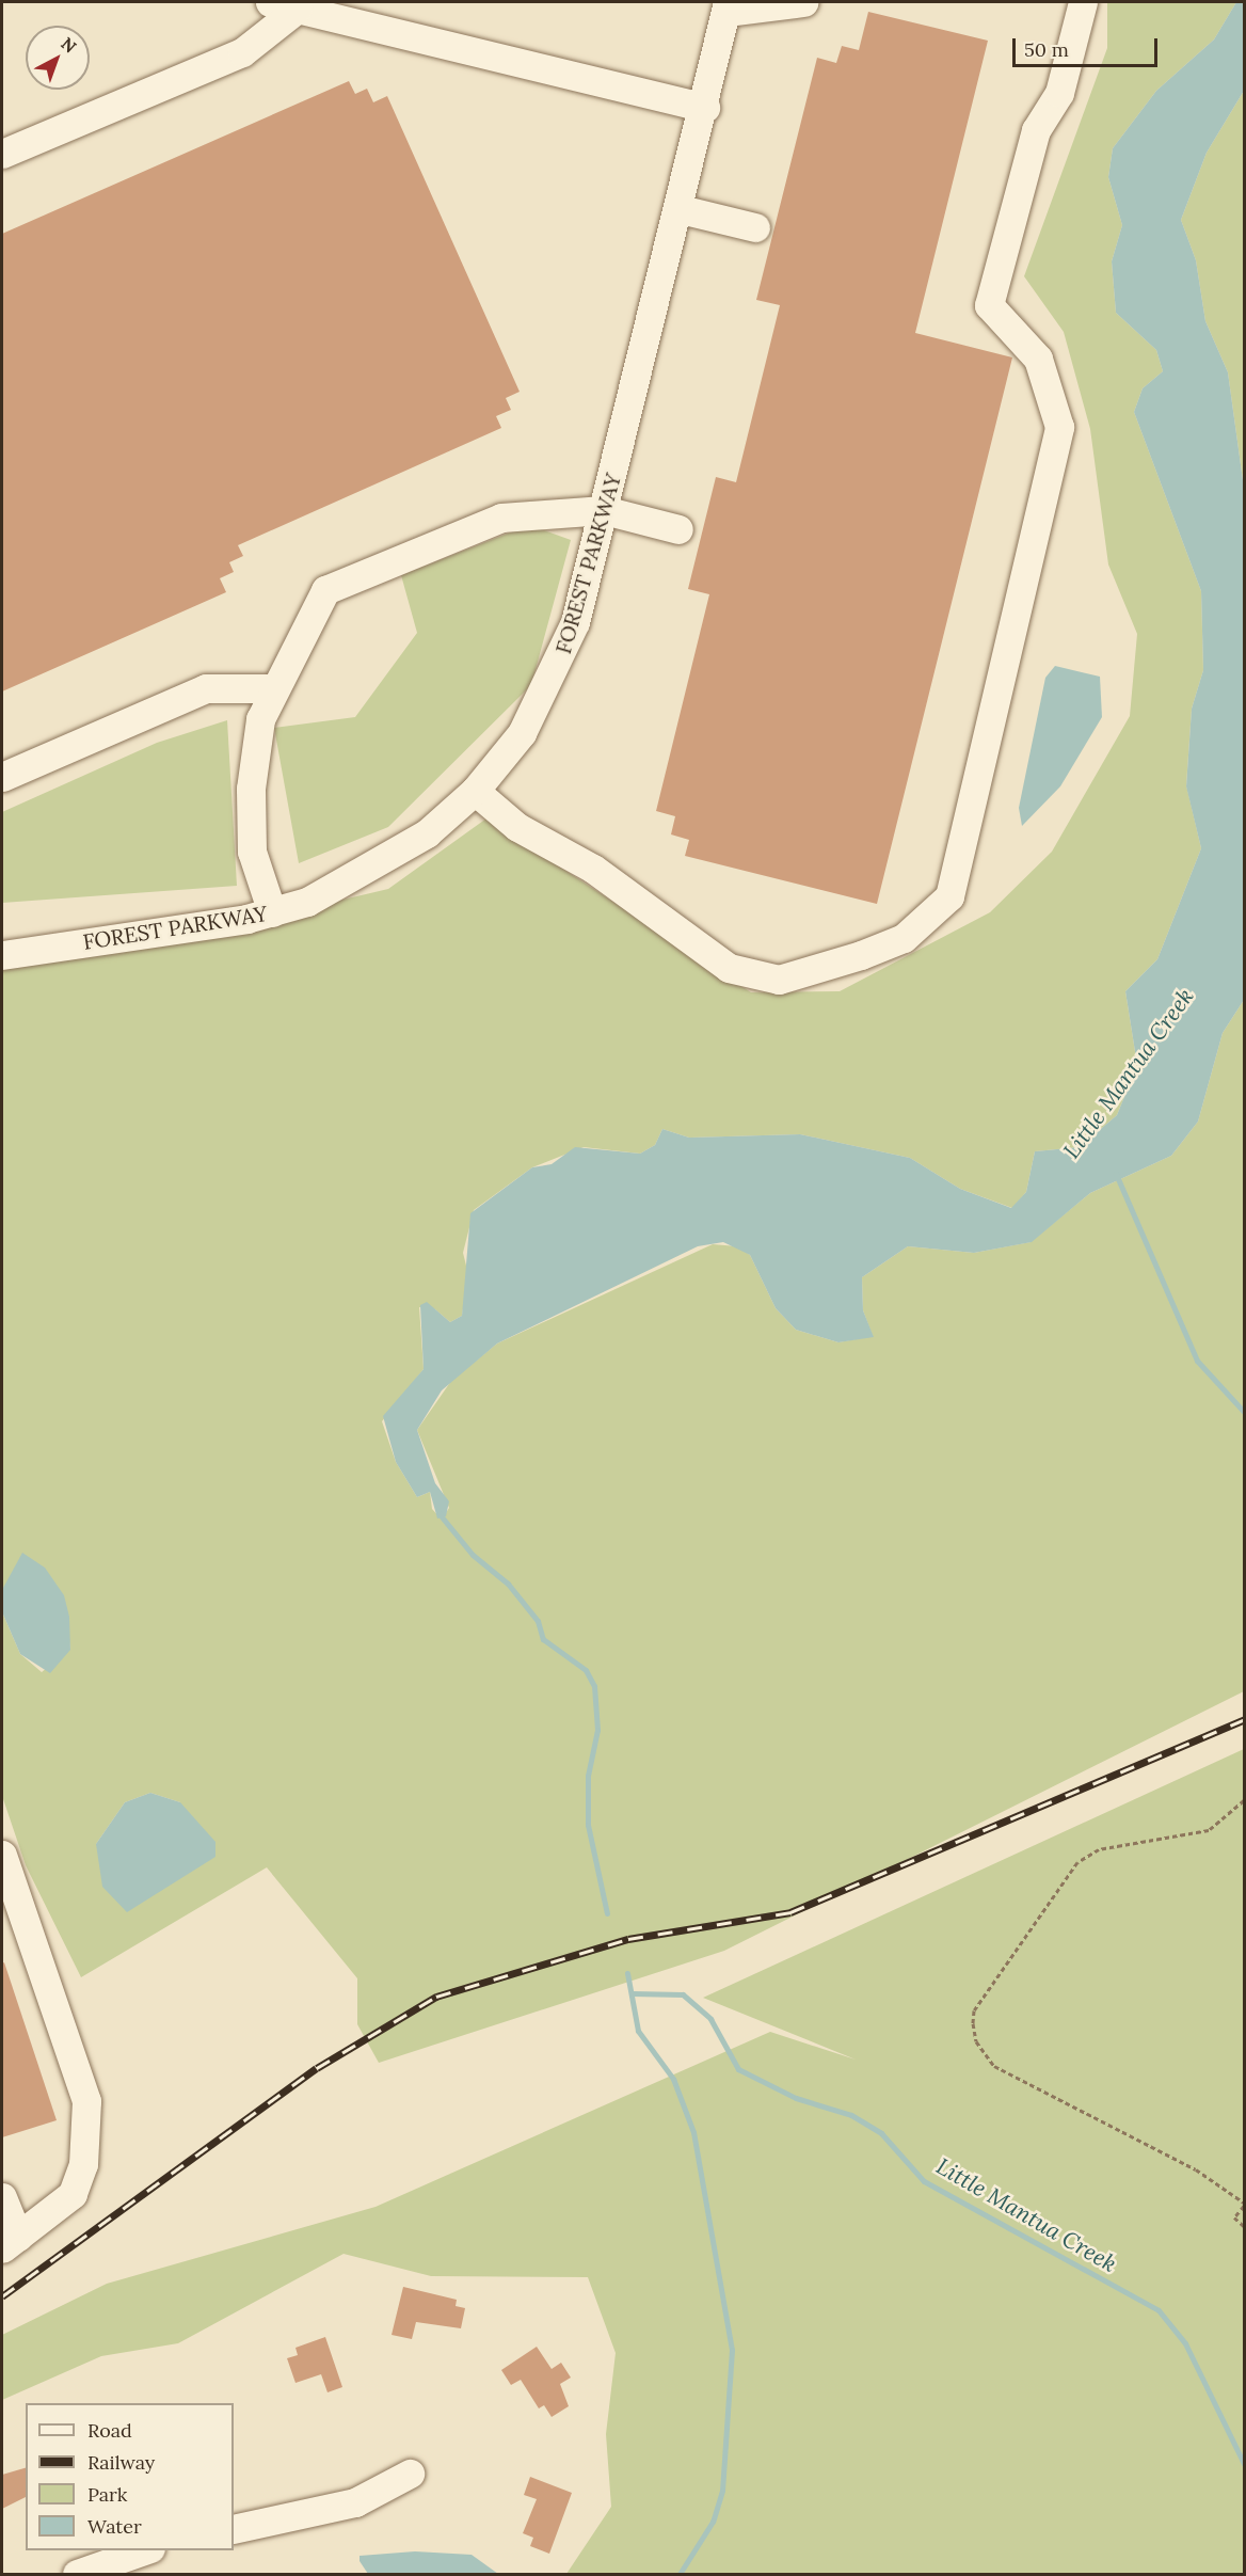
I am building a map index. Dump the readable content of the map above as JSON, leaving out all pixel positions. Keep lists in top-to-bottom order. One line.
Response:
{"streets":{"street":["FOREST PARKWAY"]},"water":["Little Mantua Creek"],"legend":["Road","Railway","Park","Water"],"scale_bar":"50 m","north":"top right"}
